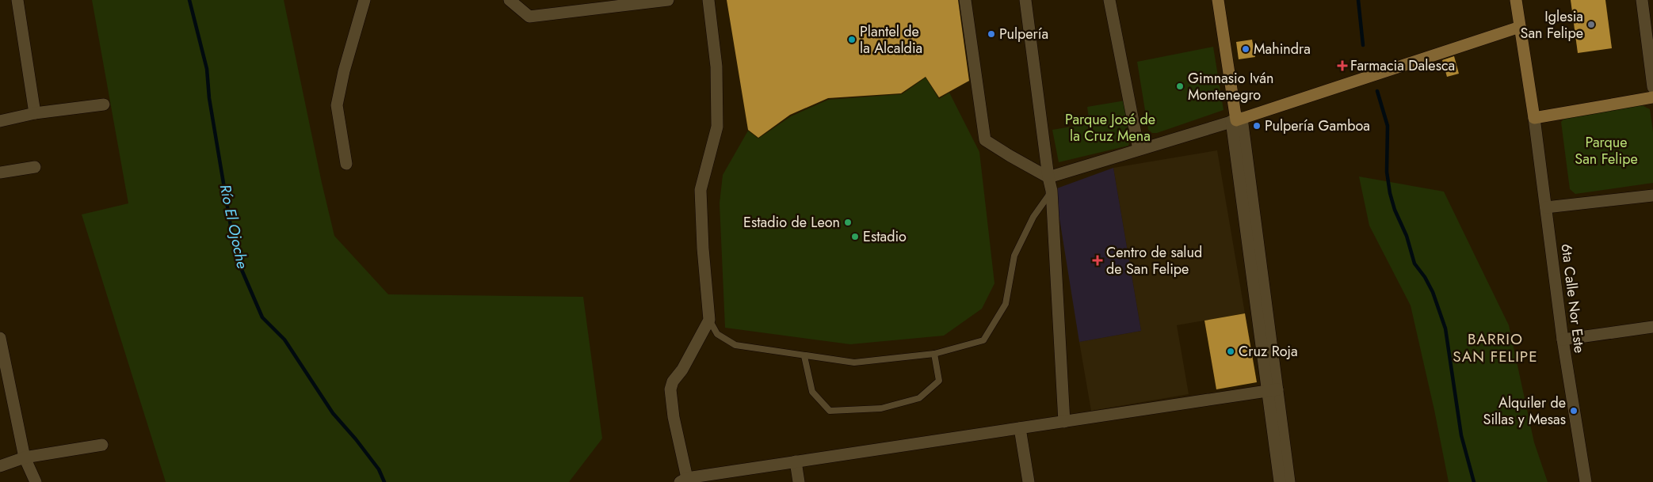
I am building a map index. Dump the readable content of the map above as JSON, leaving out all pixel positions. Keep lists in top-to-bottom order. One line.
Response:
{"streets":{"street":["6ta Calle Nor Este"]},"districts":["BARRIO SAN FELIPE"],"water":["Río El Ojoche"],"parks":["Parque José de la Cruz Mena","Parque San Felipe"],"places":{"other":["Iglesia San Felipe","Pulpería","Plantel de la Alcaldia","Mahindra","Gimnasio Iván Montenegro","Pulpería Gamboa","Estadio de Leon","Estadio","Cruz Roja","Alquiler de Sillas y Mesas"],"health":["Farmacia Dalesca","Centro de salud de San Felipe"]}}
